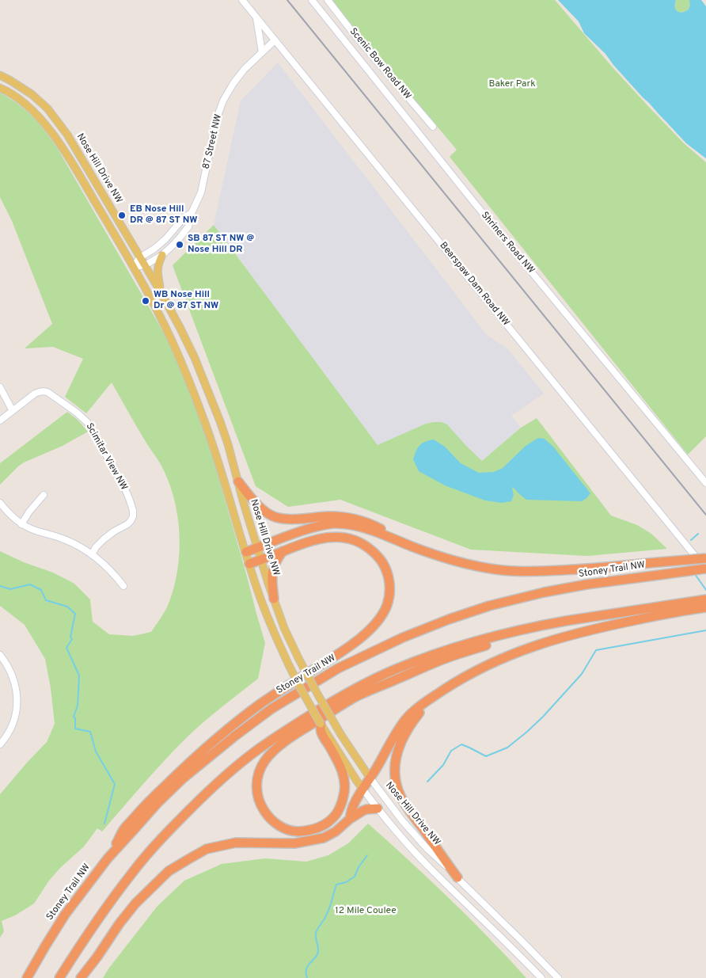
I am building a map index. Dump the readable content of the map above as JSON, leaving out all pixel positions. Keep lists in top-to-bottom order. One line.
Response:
{"streets":{"highway":["Stoney Trail NW"],"main road":["Nose Hill Drive NW"],"street":["Scenic Bow Road NW","87 Street NW","Shriners Road NW","Bearspaw Dam Road NW","Scimitar View NW"]},"crossings":[["87 Street NW","Nose Hill Drive NW"],["87 Street NW","Bearspaw Dam Road NW"],["Bearspaw Dam Road NW","Stoney Trail NW"]],"parks":["Baker Park","12 Mile Coulee"],"places":["EB Nose Hill DR @ 87 ST NW","SB 87 ST NW @ Nose Hill DR","WB Nose Hill Dr @ 87 ST NW"]}
